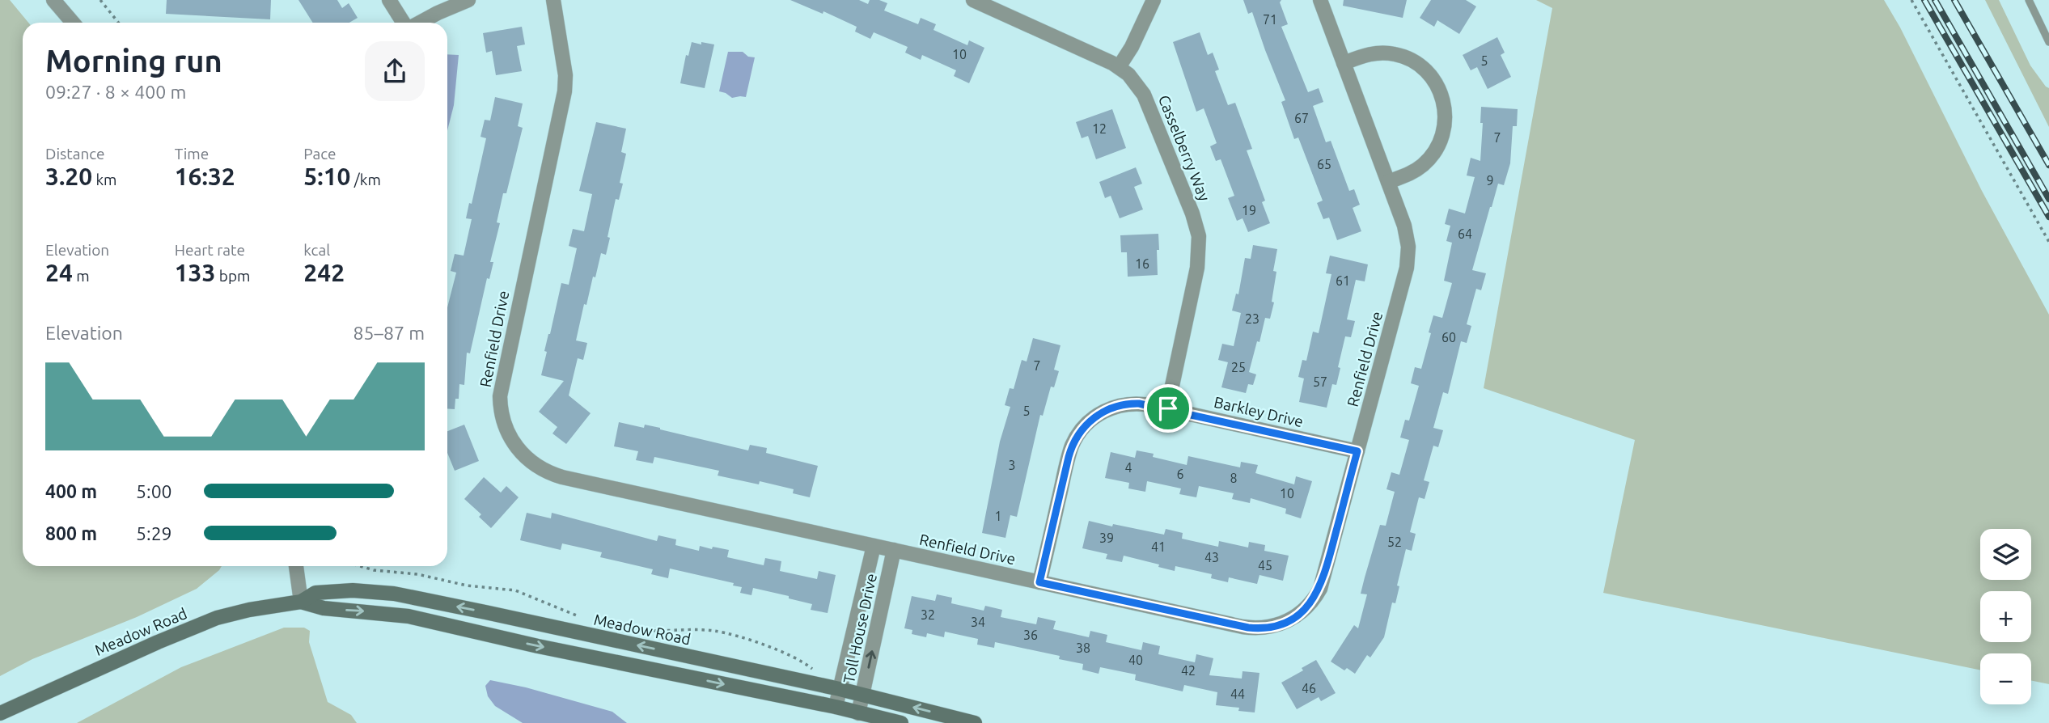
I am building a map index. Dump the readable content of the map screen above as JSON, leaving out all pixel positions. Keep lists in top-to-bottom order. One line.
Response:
{"streets":{"street":["Casselberry Way","Renfield Drive","Barkley Drive","Toll House Drive","Meadow Road"]},"crossings":[["Casselberry Way","Barkley Drive"],["Renfield Drive","Barkley Drive"],["Renfield Drive","Toll House Drive"],["Toll House Drive","Meadow Road"]],"house_numbers":["71","10","5","67","12","7","65","9","19","64","16","61","23","60","7","25","57","5","3","4","6","8","10","1","39","52","41","43","45","32","34","36","38","40","42","46","44"],"page":{"heading":["Morning run","09:27 · 8 × 400 m"],"stats":[["Distance","3.20 km"],["Time","16:32"],["Pace","5:10 /km"],["Elevation","24 m"],["Heart rate","133 bpm"],["kcal","242"]],"chart":["Elevation","85–87 m"],"list":[{"name":"400 m","note":"5:00"},{"name":"800 m","note":"5:29"}],"map_buttons":["+","−"]}}
